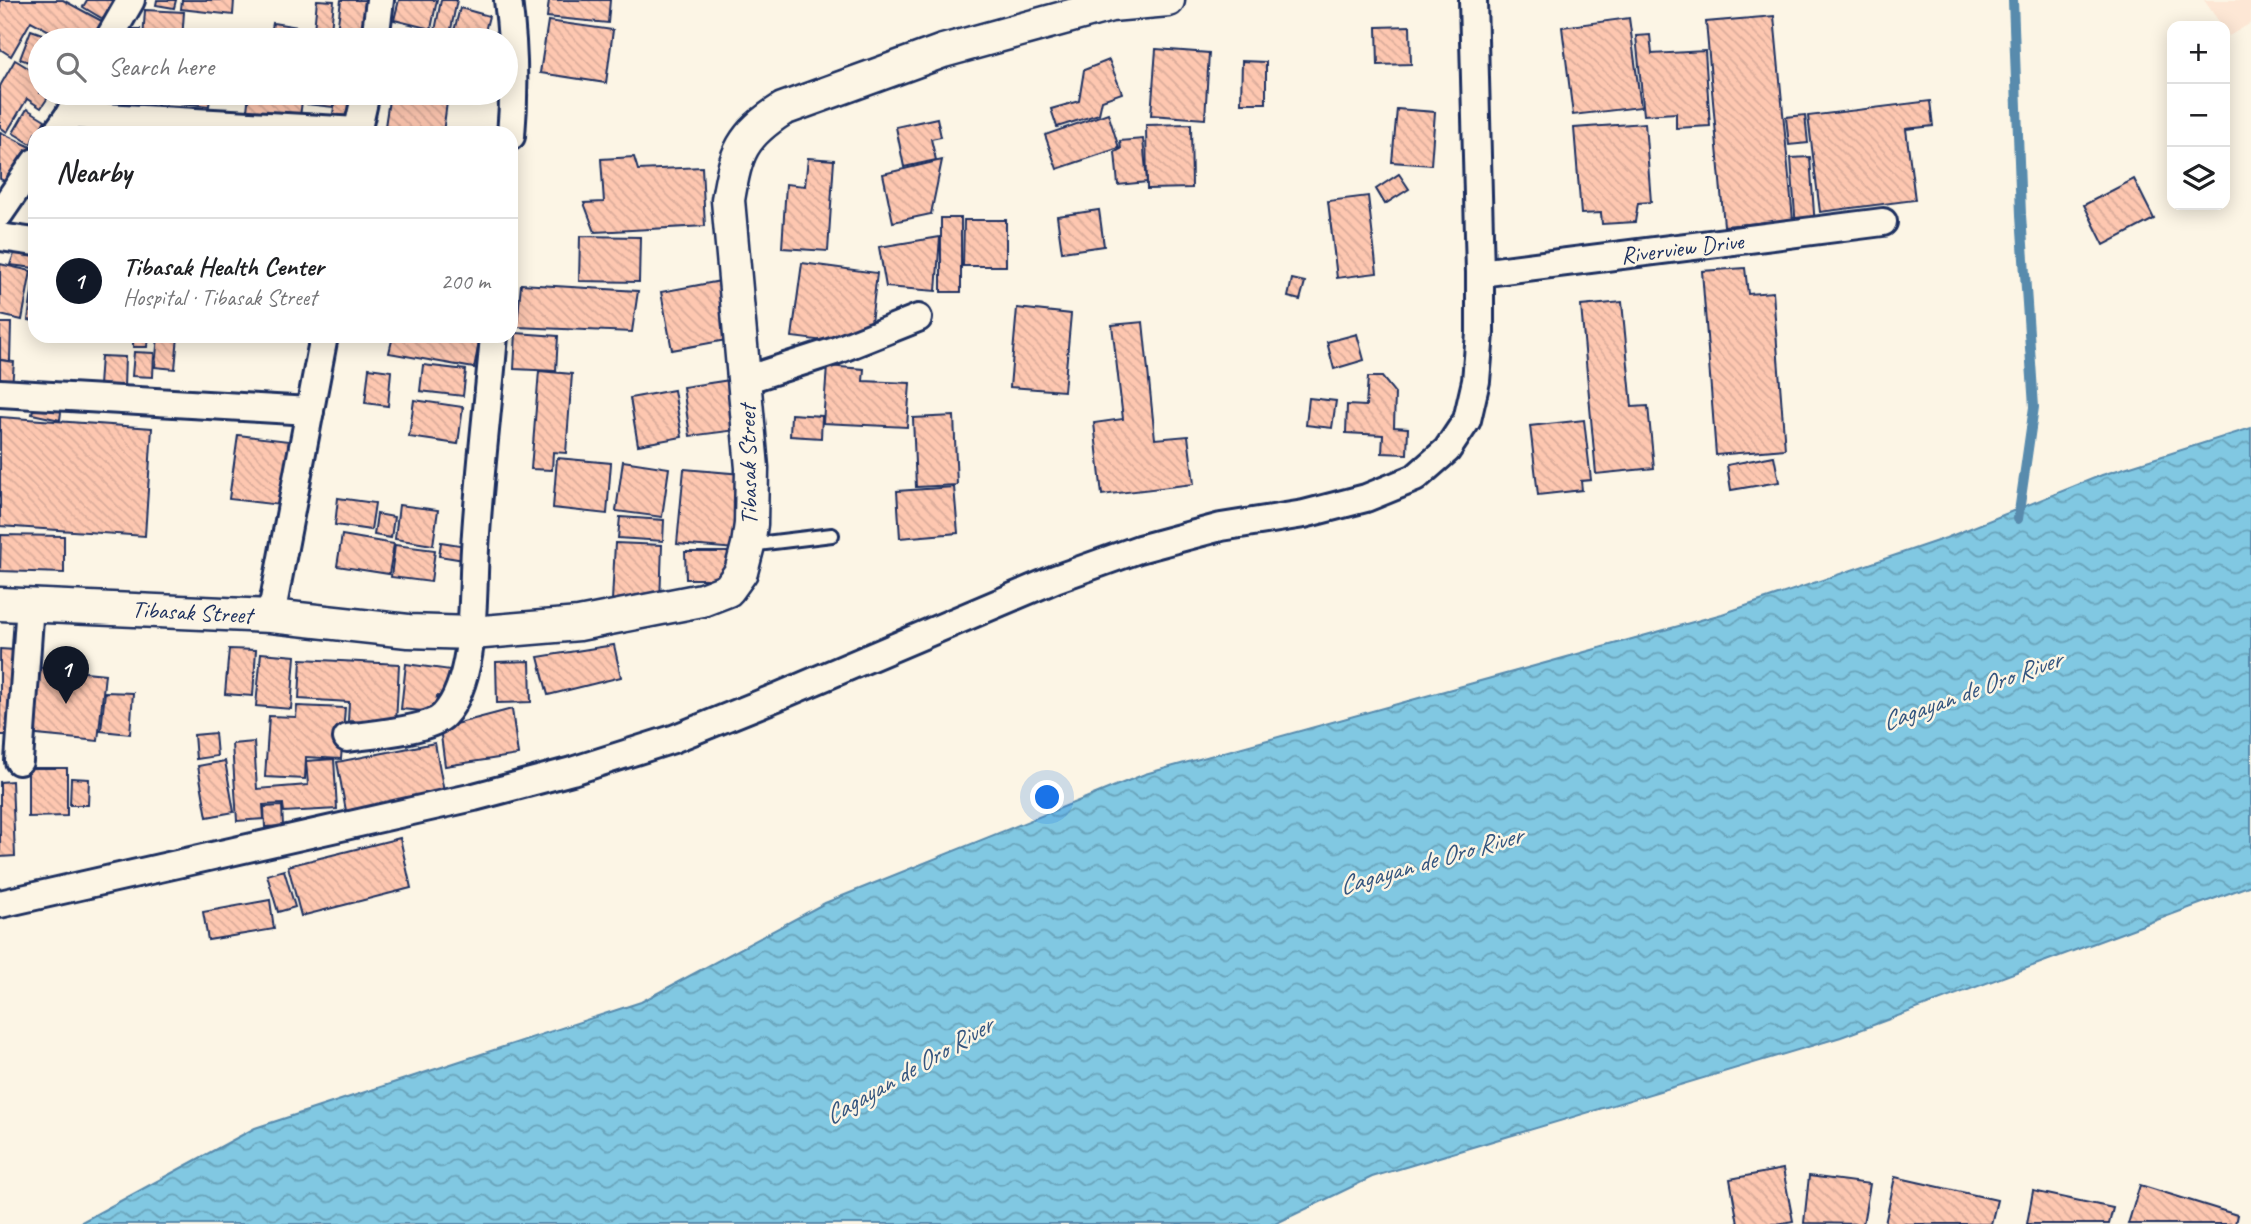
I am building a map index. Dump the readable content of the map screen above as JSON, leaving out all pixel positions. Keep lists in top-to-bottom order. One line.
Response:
{"streets":{"street":["Riverview Drive","Tibasak Street"]},"water":["Cagayan de Oro River"],"page":{"map_buttons":["+","−"],"search":"Search here","heading":"Nearby","list":[{"mark":"1","name":"Tibasak Health Center","note":"Hospital · Tibasak Street","value":"200 m"}],"pins":"1"}}
